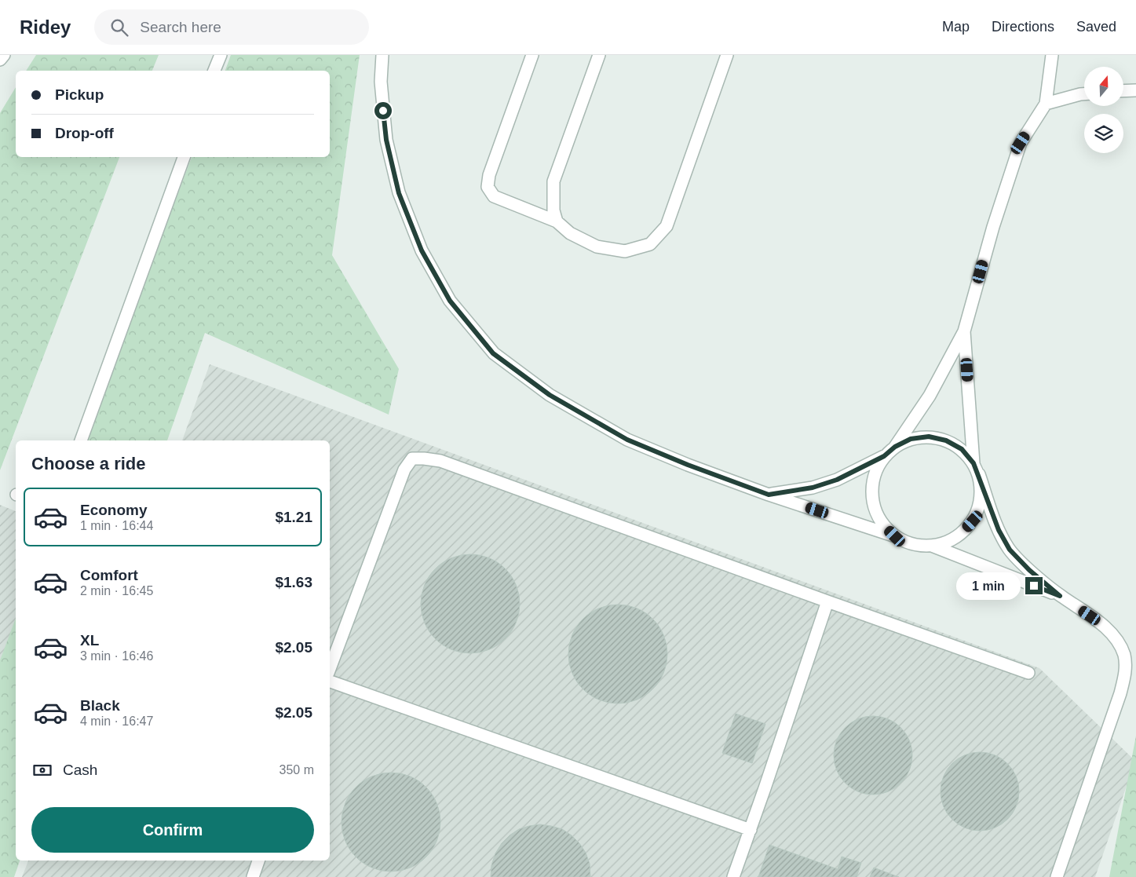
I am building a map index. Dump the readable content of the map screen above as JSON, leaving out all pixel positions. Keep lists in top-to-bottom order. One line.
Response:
{"north":"top","page":{"header":"Ridey","search":"Search here","nav":["Map","Directions","Saved"],"banner":["Pickup","Drop-off"],"heading":"Choose a ride","list":[{"name":"Economy","note":"1 min · 16:44","value":"$1.21"},{"name":"Comfort","note":"2 min · 16:45","value":"$1.63"},{"name":"XL","note":"3 min · 16:46","value":"$2.05"},{"name":"Black","note":"4 min · 16:47","value":"$2.05"}],"bubble":"1 min","pay":["Cash","350 m"],"buttons":"Confirm"}}
